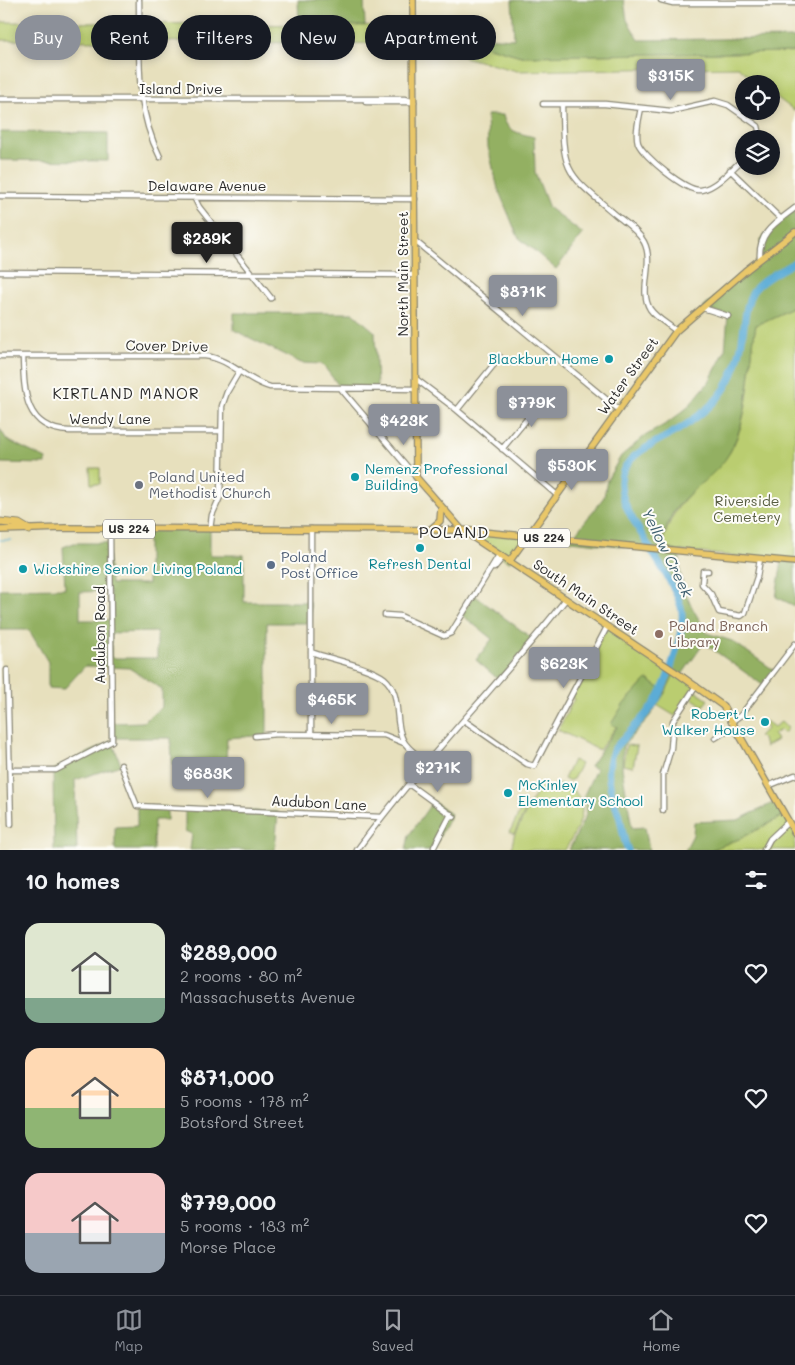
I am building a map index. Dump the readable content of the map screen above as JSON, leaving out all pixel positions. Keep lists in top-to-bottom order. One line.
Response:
{"streets":{"main road":["North Main Street","Water Street","US 224","South Main Street"],"street":["Island Drive","Delaware Avenue","Cover Drive","Wendy Lane","Audubon Road","Audubon Lane"]},"crossings":[["Island Drive","North Main Street"],["Delaware Avenue","North Main Street"],["North Main Street","Cover Drive"],["Cover Drive","Wendy Lane"],["Water Street","US 224"],["Water Street","South Main Street"],["US 224","South Main Street"],["US 224","Audubon Road"]],"districts":["KIRTLAND MANOR","POLAND"],"water":["Yellow Creek"],"parks":["Riverside Cemetery"],"places":["Blackburn Home","Nemenz Professional Building","Poland United Methodist Church","Refresh Dental","Poland Post Office","Wickshire Senior Living Poland","Poland Branch Library","Robert L. Walker House","McKinley Elementary School"],"page":{"chip":["Buy","Rent","Filters","New","Apartment"],"price":["$315K","$289K","$871K","$779K","$423K","$530K","$623K","$465K","$271K","$683K"],"heading":"10 homes","list":[{"name":"$289,000","note":"2 rooms · 80 m² · Massachusetts Avenue"},{"name":"$871,000","note":"5 rooms · 178 m² · Botsford Street"},{"name":"$779,000","note":"5 rooms · 183 m² · Morse Place"}],"tabs":["Map","Saved","Home"]}}
